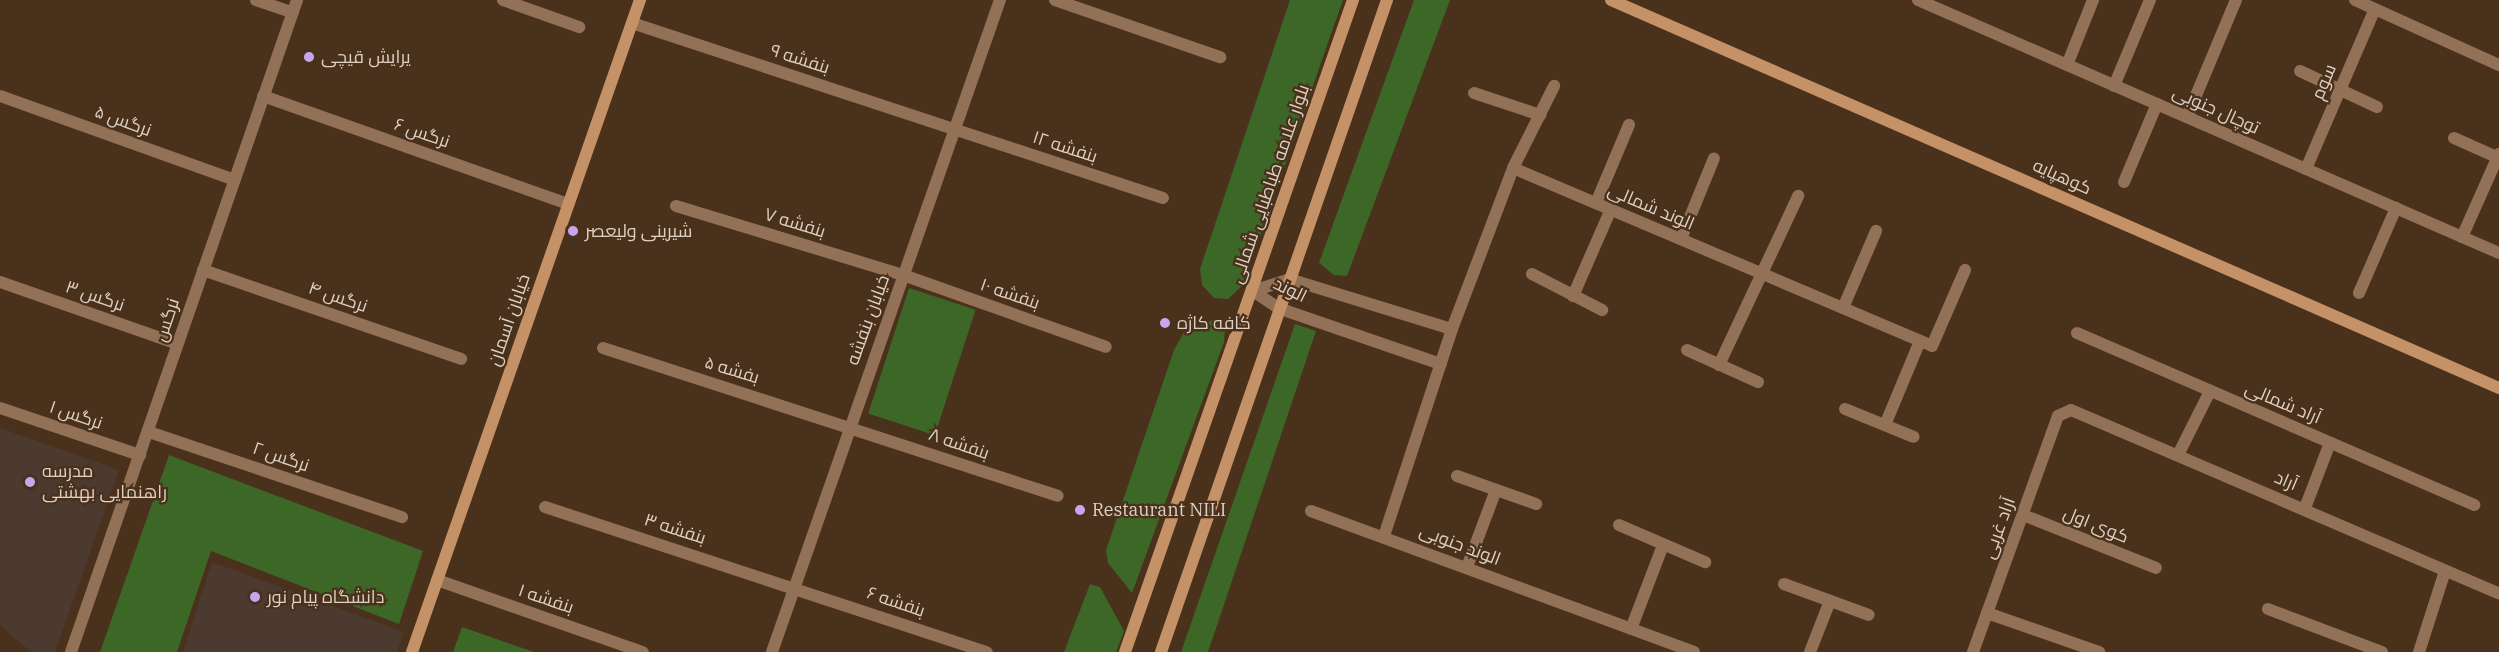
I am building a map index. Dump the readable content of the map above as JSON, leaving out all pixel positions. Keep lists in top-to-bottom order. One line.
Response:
{"streets":{"street":["بنفشه ۹","سوم","توچال جنوبی","نرگس ۵","نرگس ۶","بنفشه ۱۲","کوهپایه","بلوار علامه طباطبایی شمالی","الوند شمالی","بنفشه ۷","الوند","بنفشه ۱۰","نرگس ۳","نرگس ۴","نرگس","خیابان آسمان","خیابان بنفشه","بفشه ۵","آراد شمالی","نرگس ۱","بنفشه ۸","نرگس ۲","آراد","کوی اول","آراد غربی","بنفشه ۳","الوند جنوبی","بنفشه ۱","بنفشه ۶"]},"crossings":[["بنفشه ۹","بنفشه ۱۲"],["بنفشه ۹","خیابان آسمان"],["بنفشه ۹","خیابان بنفشه"],["سوم","توچال جنوبی"],["نرگس ۵","نرگس"],["نرگس ۶","نرگس"],["نرگس ۶","خیابان آسمان"],["بنفشه ۱۲","خیابان بنفشه"],["بلوار علامه طباطبایی شمالی","الوند"],["بنفشه ۷","بنفشه ۱۰"],["بنفشه ۷","خیابان بنفشه"],["بنفشه ۱۰","خیابان بنفشه"],["نرگس ۳","نرگس"],["نرگس ۴","نرگس"],["نرگس","نرگس ۱"],["نرگس","نرگس ۲"],["خیابان آسمان","بنفشه ۱"],["خیابان بنفشه","بفشه ۵"],["خیابان بنفشه","بنفشه ۸"],["خیابان بنفشه","بنفشه ۳"],["خیابان بنفشه","بنفشه ۶"],["بفشه ۵","بنفشه ۸"],["آراد","آراد غربی"],["کوی اول","آراد غربی"],["بنفشه ۳","بنفشه ۶"]],"places":["یرایش قیچی","شیرینی ولیعصر","کافه کاژه","مدرسه راهنمایی بهشتی","Restaurant NILI","دانشگاه پیام نور"]}
